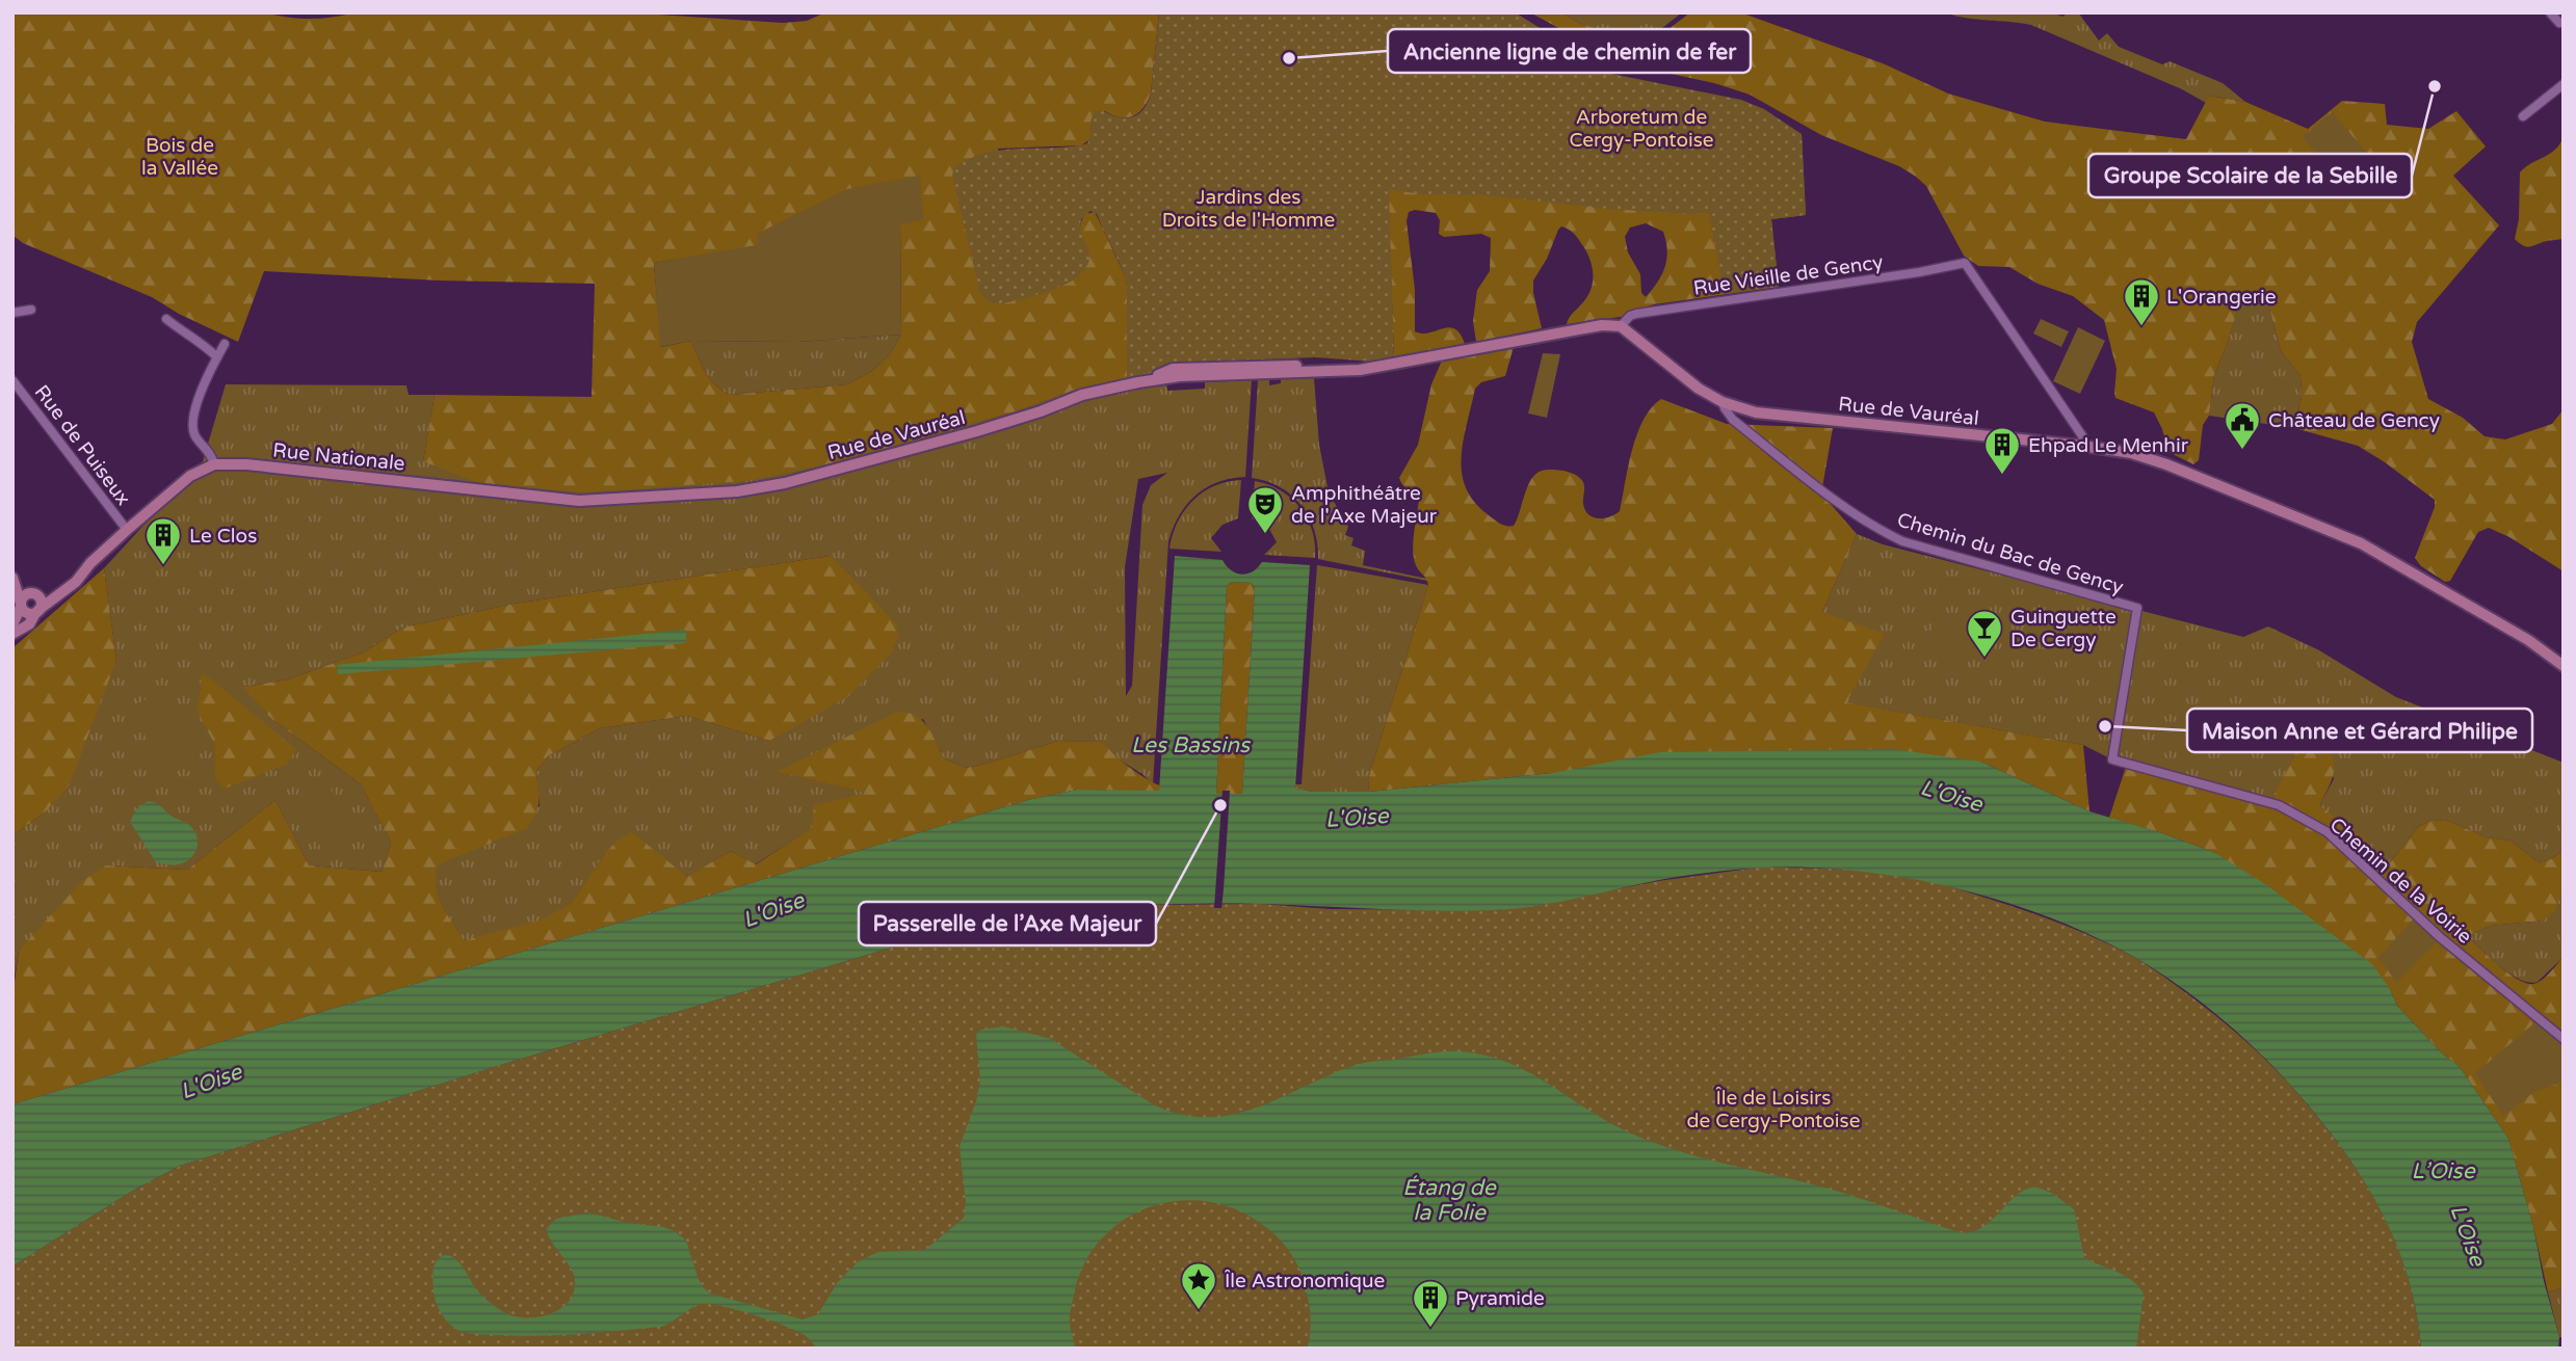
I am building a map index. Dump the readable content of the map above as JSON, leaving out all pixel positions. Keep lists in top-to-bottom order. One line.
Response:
{"streets":{"street":["Rue Vieille de Gency","Rue de Vauréal","Rue de Puiseux","Rue Nationale","Chemin du Bac de Gency","Chemin de la Voirie"]},"crossings":[["Rue Vieille de Gency","Rue de Vauréal"],["Rue de Vauréal","Rue Nationale"],["Rue de Vauréal","Chemin du Bac de Gency"],["Rue de Puiseux","Rue Nationale"],["Chemin du Bac de Gency","Chemin de la Voirie"]],"water":["Les Bassins","L'Oise","L’Oise","Étang de la Folie"],"parks":["Arboretum de Cergy‐Pontoise","Bois de la Vallée","Jardins des Droits de l'Homme","Île de Loisirs de Cergy-Pontoise"],"places":{"other":["Ancienne ligne de chemin de fer","Groupe Scolaire de la Sebille","Maison Anne et Gérard Philipe","Passerelle de l’Axe Majeur"],"building":["L'Orangerie","Ehpad Le Menhir","Le Clos","Pyramide"],"public building":["Château de Gency"],"theatre":["Amphithéâtre de l'Axe Majeur"],"bar":["Guinguette De Cergy"],"place":["Île Astronomique"]}}
